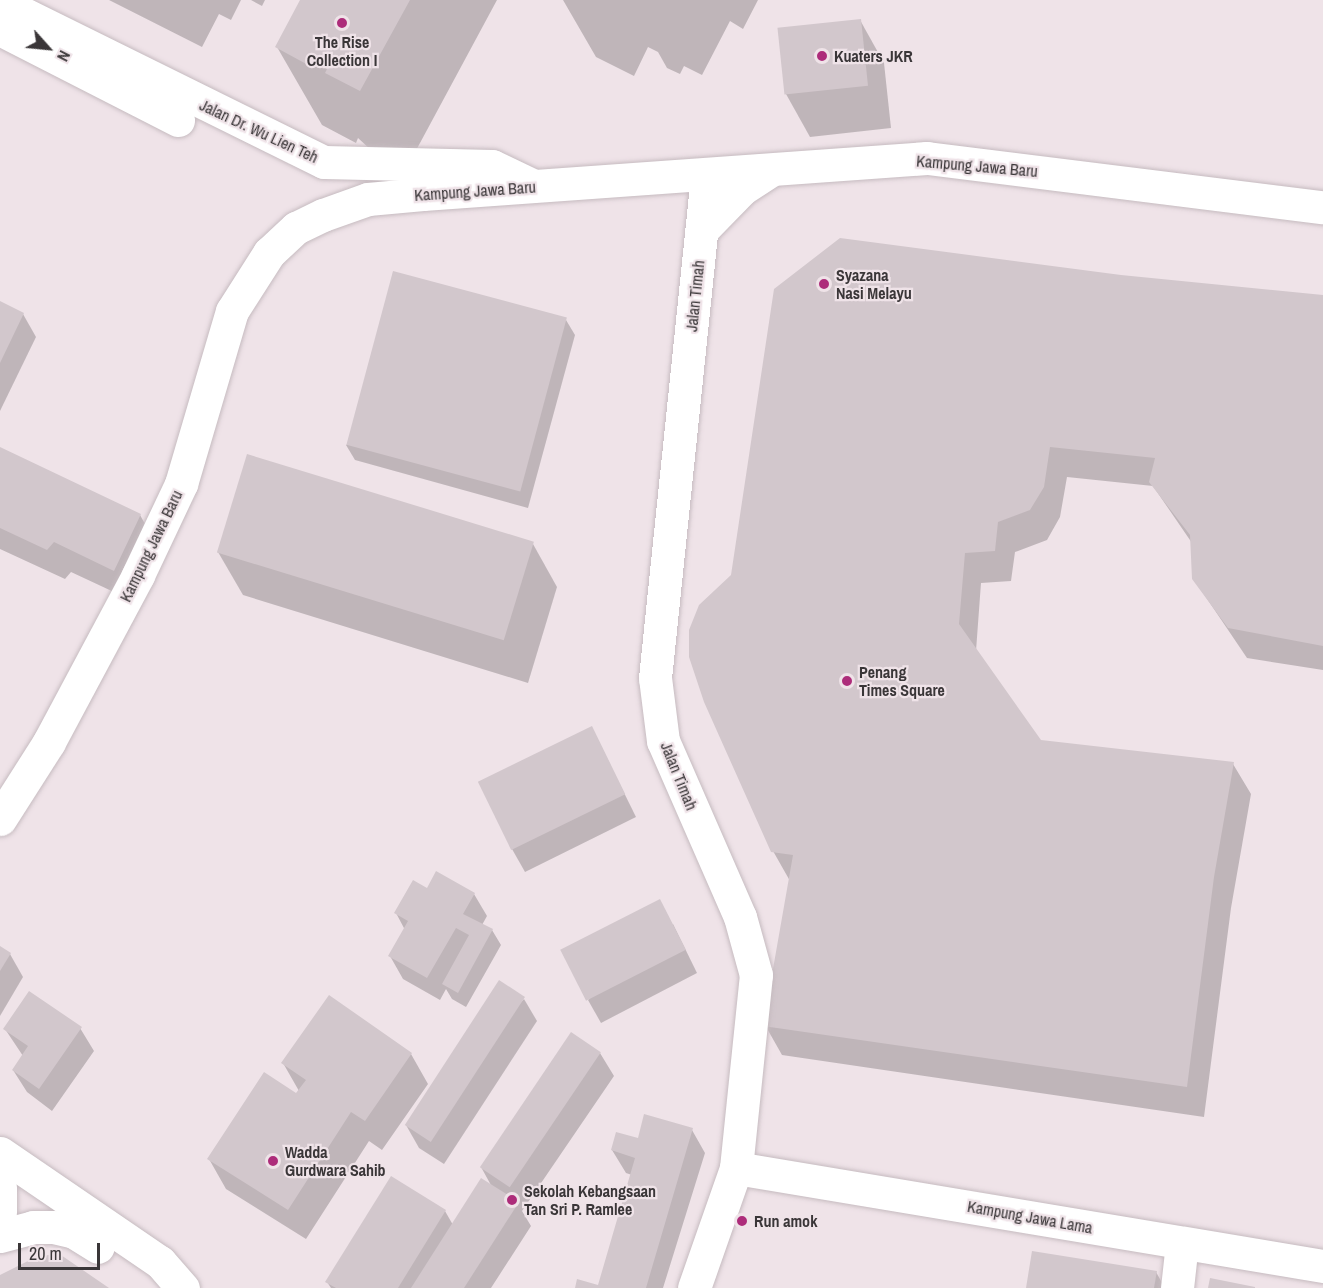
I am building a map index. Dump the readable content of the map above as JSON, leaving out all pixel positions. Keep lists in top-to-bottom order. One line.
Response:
{"streets":{"street":["Jalan Dr. Wu Lien Teh","Kampung Jawa Baru","Jalan Timah","Kampung Jawa Lama"]},"crossings":[["Jalan Dr. Wu Lien Teh","Kampung Jawa Baru"],["Kampung Jawa Baru","Jalan Timah"],["Jalan Timah","Kampung Jawa Lama"]],"places":["The Rise Collection I","Kuaters JKR","Syazana Nasi Melayu","Penang Times Square","Wadda Gurdwara Sahib","Sekolah Kebangsaan Tan Sri P. Ramlee","Run amok"],"scale_bar":"20 m","north":"bottom right"}
